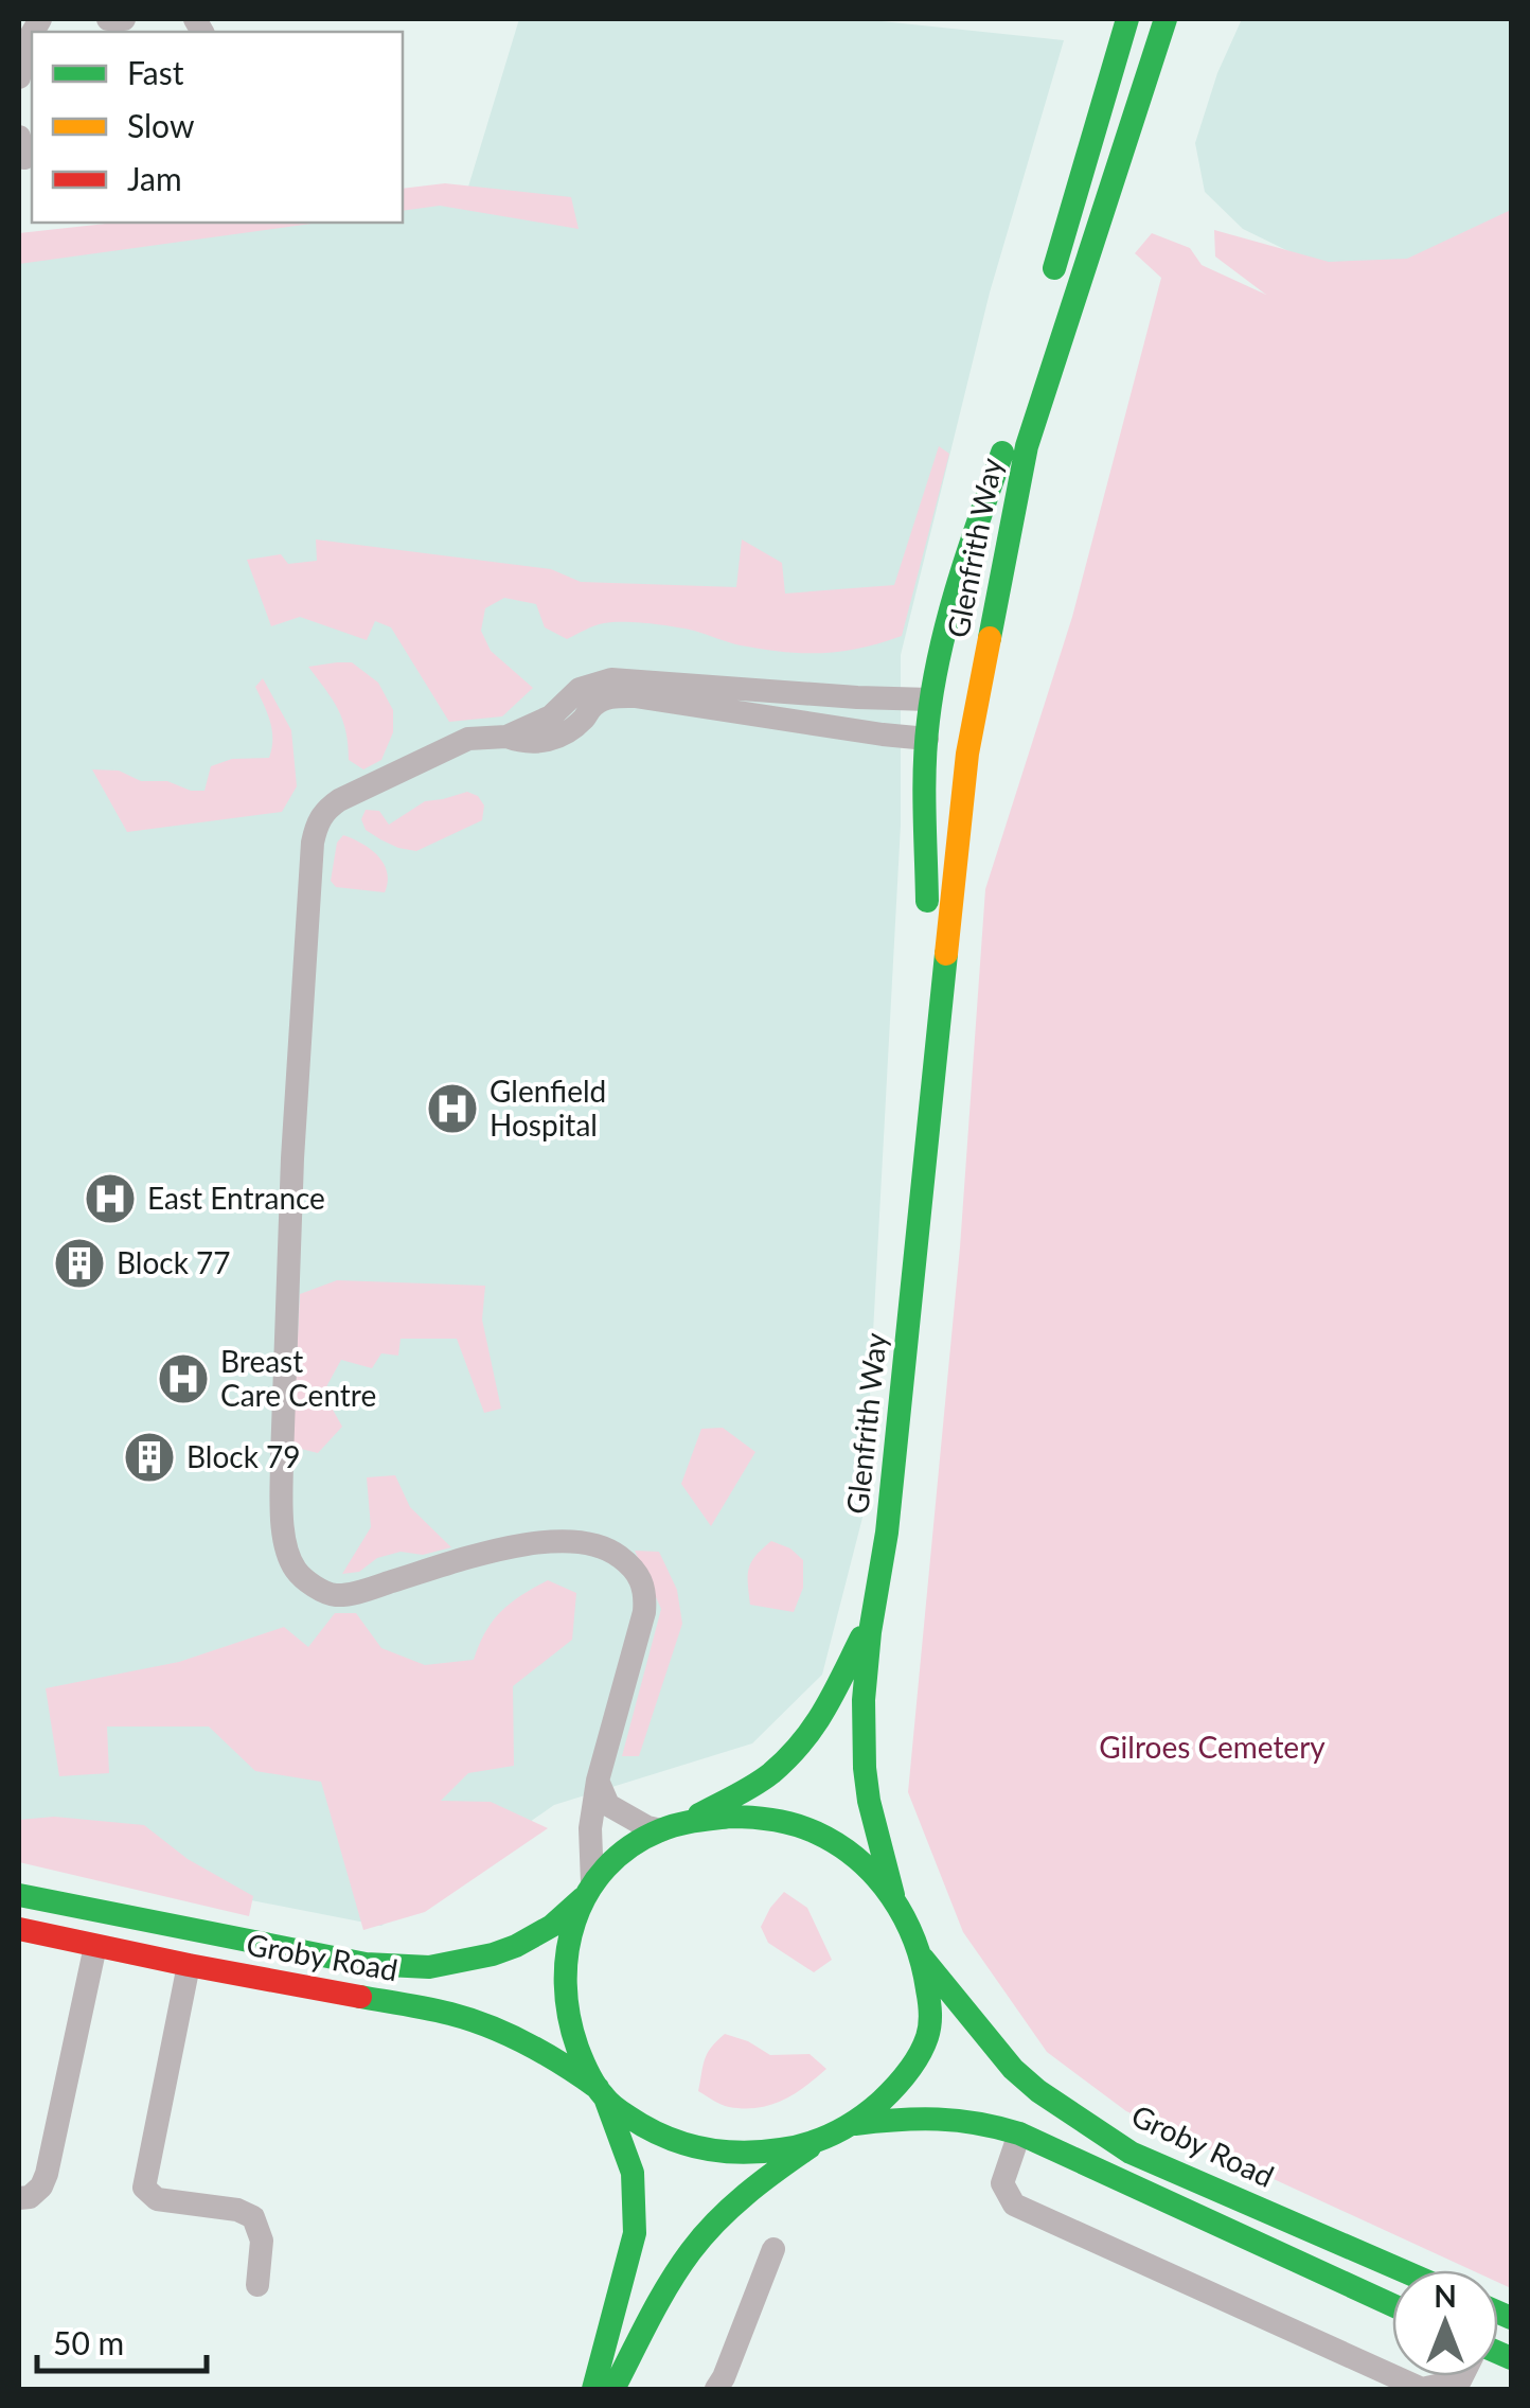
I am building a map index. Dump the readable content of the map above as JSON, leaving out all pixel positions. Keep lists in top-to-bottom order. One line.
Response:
{"streets":{"main road":["Glenfrith Way","Groby Road"]},"crossings":[["Glenfrith Way","Groby Road"]],"parks":["Gilroes Cemetery"],"places":{"hospital":["Glenfield Hospital","East Entrance","Breast Care Centre"],"building":["Block 77","Block 79"]},"legend":["Fast","Slow","Jam"],"scale_bar":"50 m","north":"top"}
